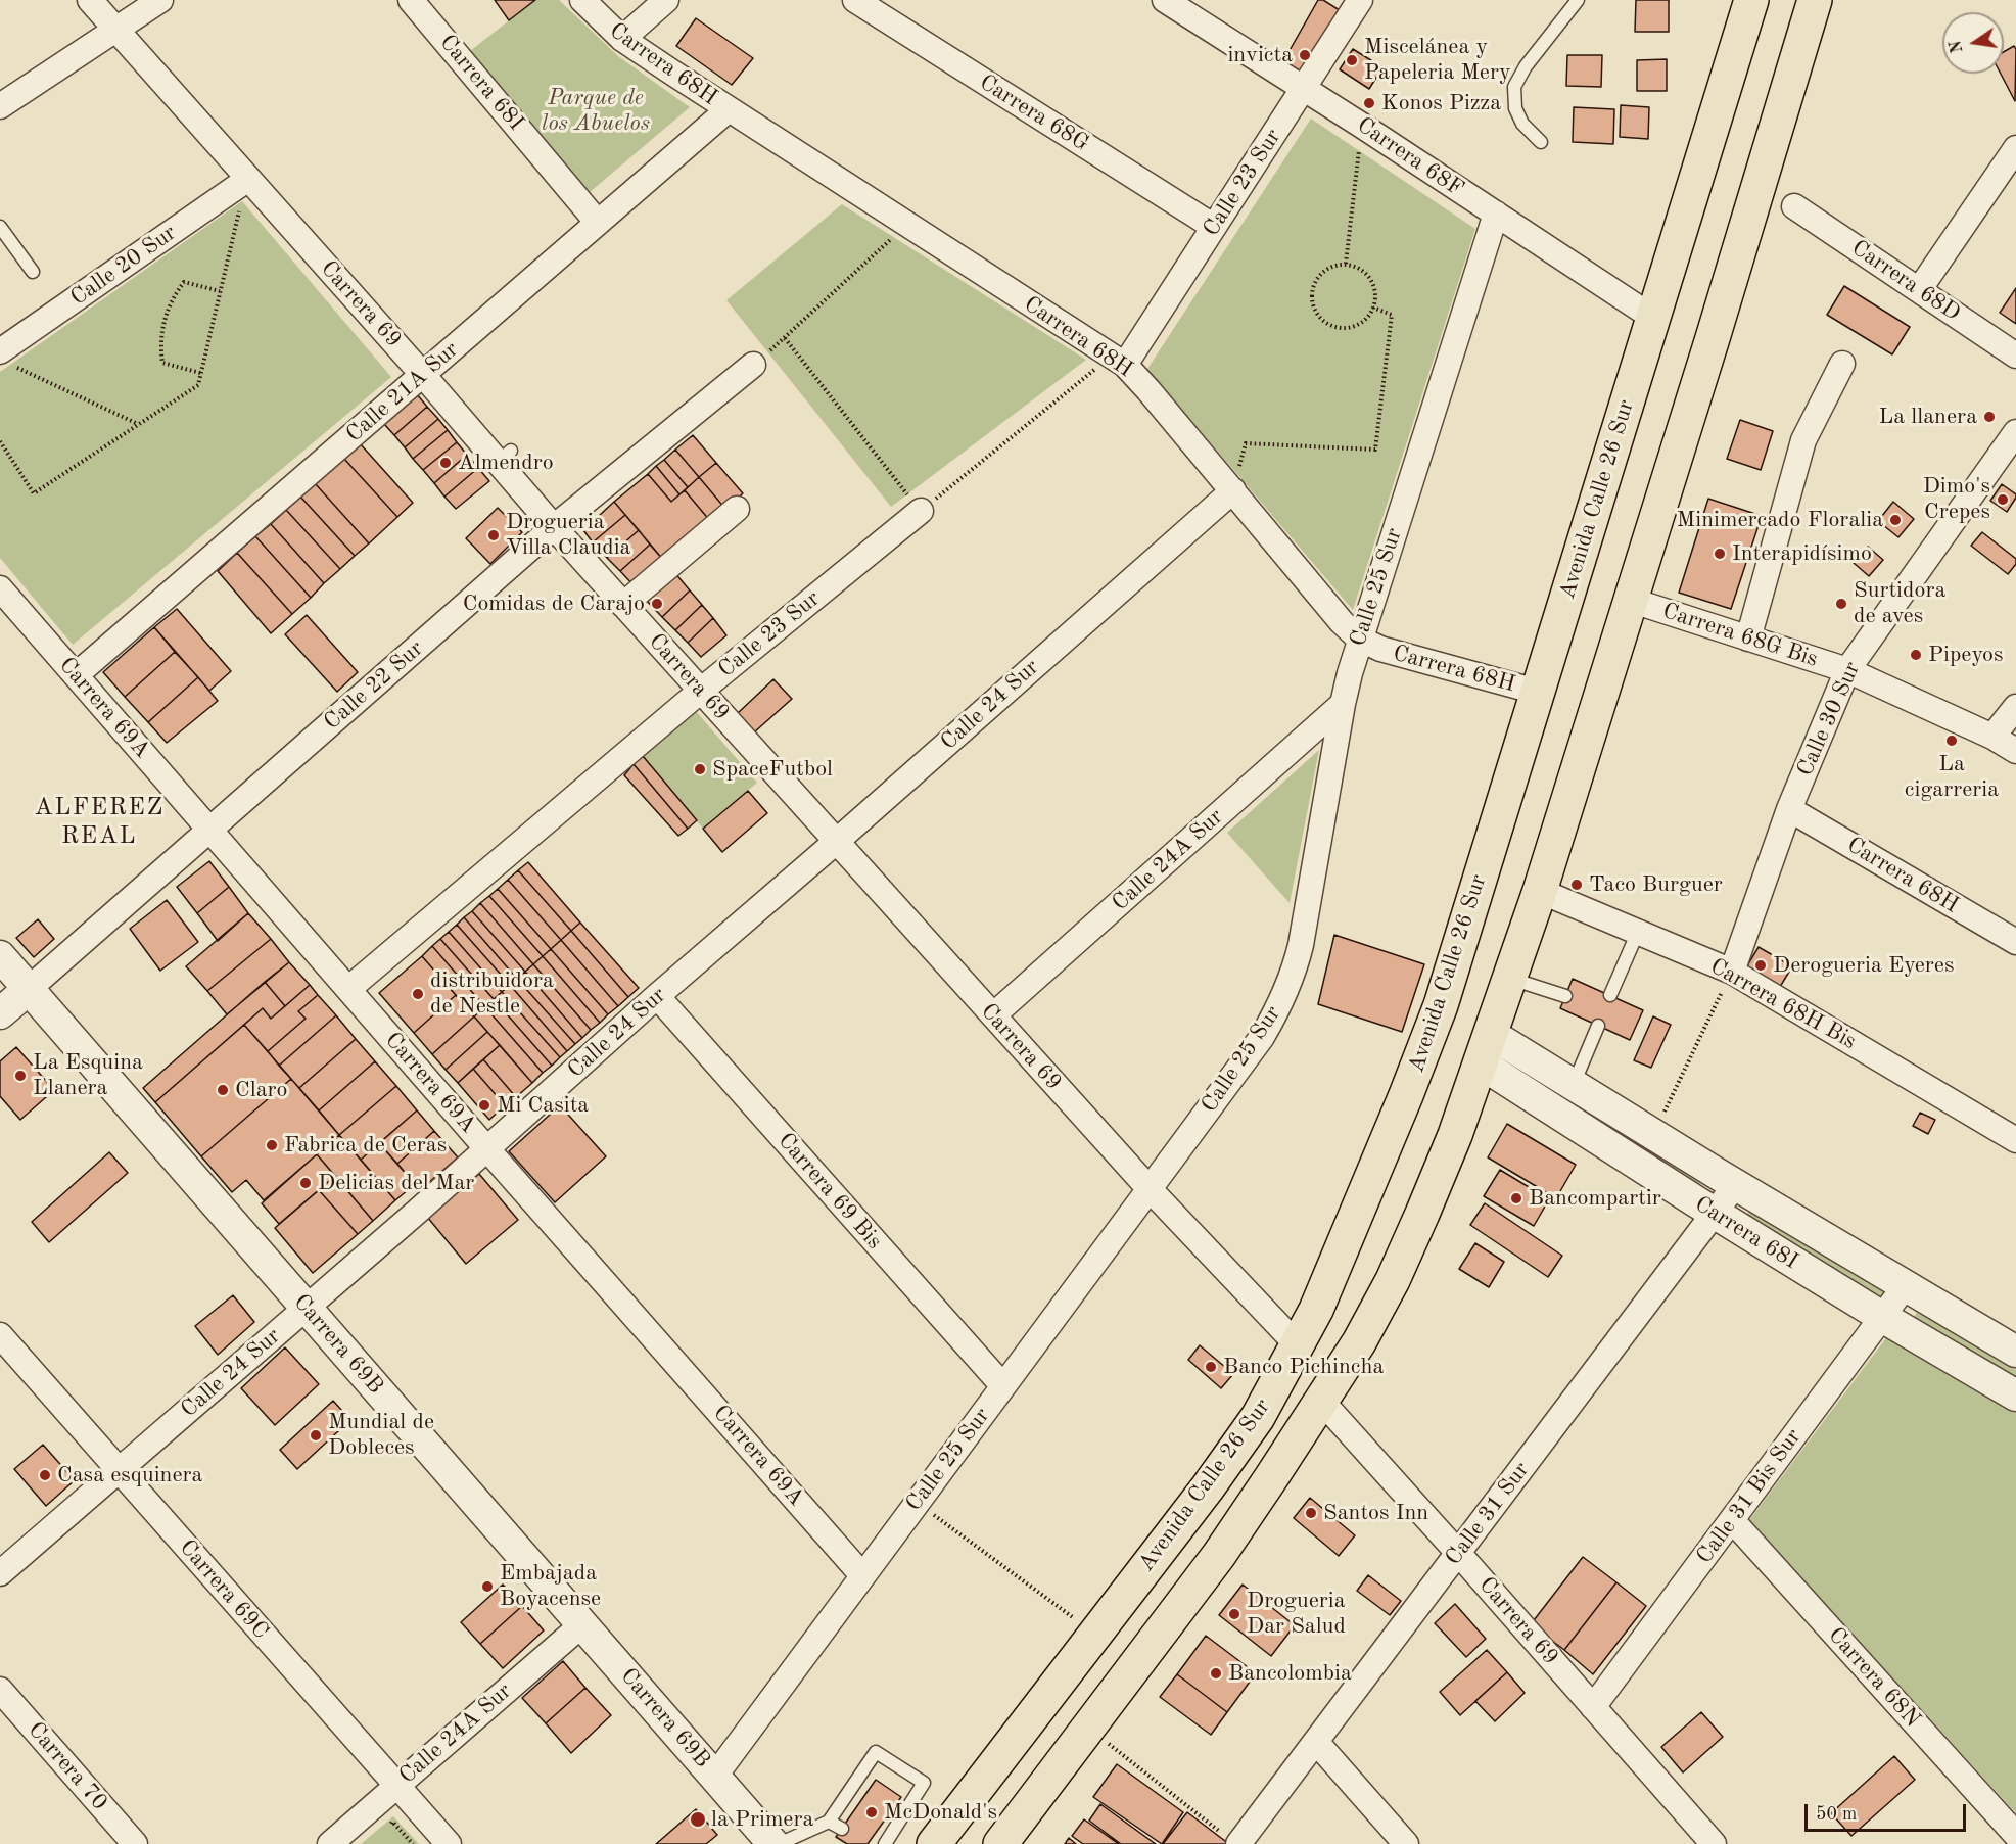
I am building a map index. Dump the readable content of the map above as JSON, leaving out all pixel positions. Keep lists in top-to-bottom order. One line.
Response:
{"streets":{"main road":["Avenida Calle 26 Sur"],"street":["Carrera 68H","Carrera 68I","Carrera 68G","Carrera 68F","Calle 23 Sur","Calle 20 Sur","Carrera 68D","Carrera 69","Calle 21A Sur","Calle 25 Sur","Carrera 68G Bis","Calle 22 Sur","Calle 24 Sur","Carrera 69A","Calle 30 Sur","Calle 24A Sur","Carrera 68H Bis","Carrera 69 Bis","Carrera 69B","Calle 31 Bis Sur","Calle 31 Sur","Carrera 69C","Carrera 68N","Carrera 70"]},"crossings":[["Carrera 68H","Calle 23 Sur"],["Carrera 68H","Calle 21A Sur"],["Carrera 68H","Avenida Calle 26 Sur"],["Carrera 68H","Calle 25 Sur"],["Carrera 68H","Calle 24 Sur"],["Carrera 68H","Calle 30 Sur"],["Carrera 68I","Calle 21A Sur"],["Carrera 68I","Avenida Calle 26 Sur"],["Carrera 68I","Calle 31 Bis Sur"],["Carrera 68I","Calle 31 Sur"],["Carrera 68G","Calle 23 Sur"],["Carrera 68F","Calle 23 Sur"],["Carrera 68F","Avenida Calle 26 Sur"],["Carrera 68F","Calle 25 Sur"],["Calle 23 Sur","Carrera 69"],["Calle 23 Sur","Carrera 69A"],["Calle 20 Sur","Carrera 69"],["Carrera 69","Calle 21A Sur"],["Carrera 69","Avenida Calle 26 Sur"],["Carrera 69","Calle 25 Sur"],["Carrera 69","Calle 22 Sur"],["Carrera 69","Calle 24 Sur"],["Carrera 69","Calle 24A Sur"],["Carrera 69","Calle 31 Bis Sur"],["Carrera 69","Calle 31 Sur"],["Calle 21A Sur","Carrera 69A"],["Avenida Calle 26 Sur","Carrera 68G Bis"],["Avenida Calle 26 Sur","Carrera 68H Bis"],["Calle 25 Sur","Carrera 69A"],["Calle 25 Sur","Calle 24A Sur"],["Calle 25 Sur","Carrera 69 Bis"],["Calle 25 Sur","Carrera 69B"],["Carrera 68G Bis","Calle 30 Sur"],["Calle 22 Sur","Carrera 69A"],["Calle 22 Sur","Carrera 69B"],["Calle 24 Sur","Carrera 69A"],["Calle 24 Sur","Carrera 69 Bis"],["Calle 24 Sur","Carrera 69B"],["Calle 24 Sur","Carrera 69C"],["Calle 30 Sur","Carrera 68H Bis"],["Calle 24A Sur","Carrera 69B"],["Calle 24A Sur","Carrera 69C"],["Calle 31 Bis Sur","Carrera 68N"]],"districts":["ALFEREZ REAL"],"parks":["Parque de los Abuelos"],"places":["invicta","Miscelánea y Papeleria Mery","Konos Pizza","La llanera","Almendro","Dimo's Crepes","Minimercado Floralia","Drogueria Villa Claudia","Interapidísimo","Comidas de Carajo","Surtidora de aves","Pipeyos","La cigarreria","SpaceFutbol","Taco Burguer","Derogueria Eyeres","distribuidora de Nestle","La Esquina Llanera","Claro","Mi Casita","Fabrica de Ceras","Delicias del Mar","Bancompartir","Banco Pichincha","Mundial de Dobleces","Casa esquinera","Santos Inn","Embajada Boyacense","Drogueria Dar Salud","Bancolombia","McDonald's","la Primera"],"scale_bar":"50 m","north":"left"}
